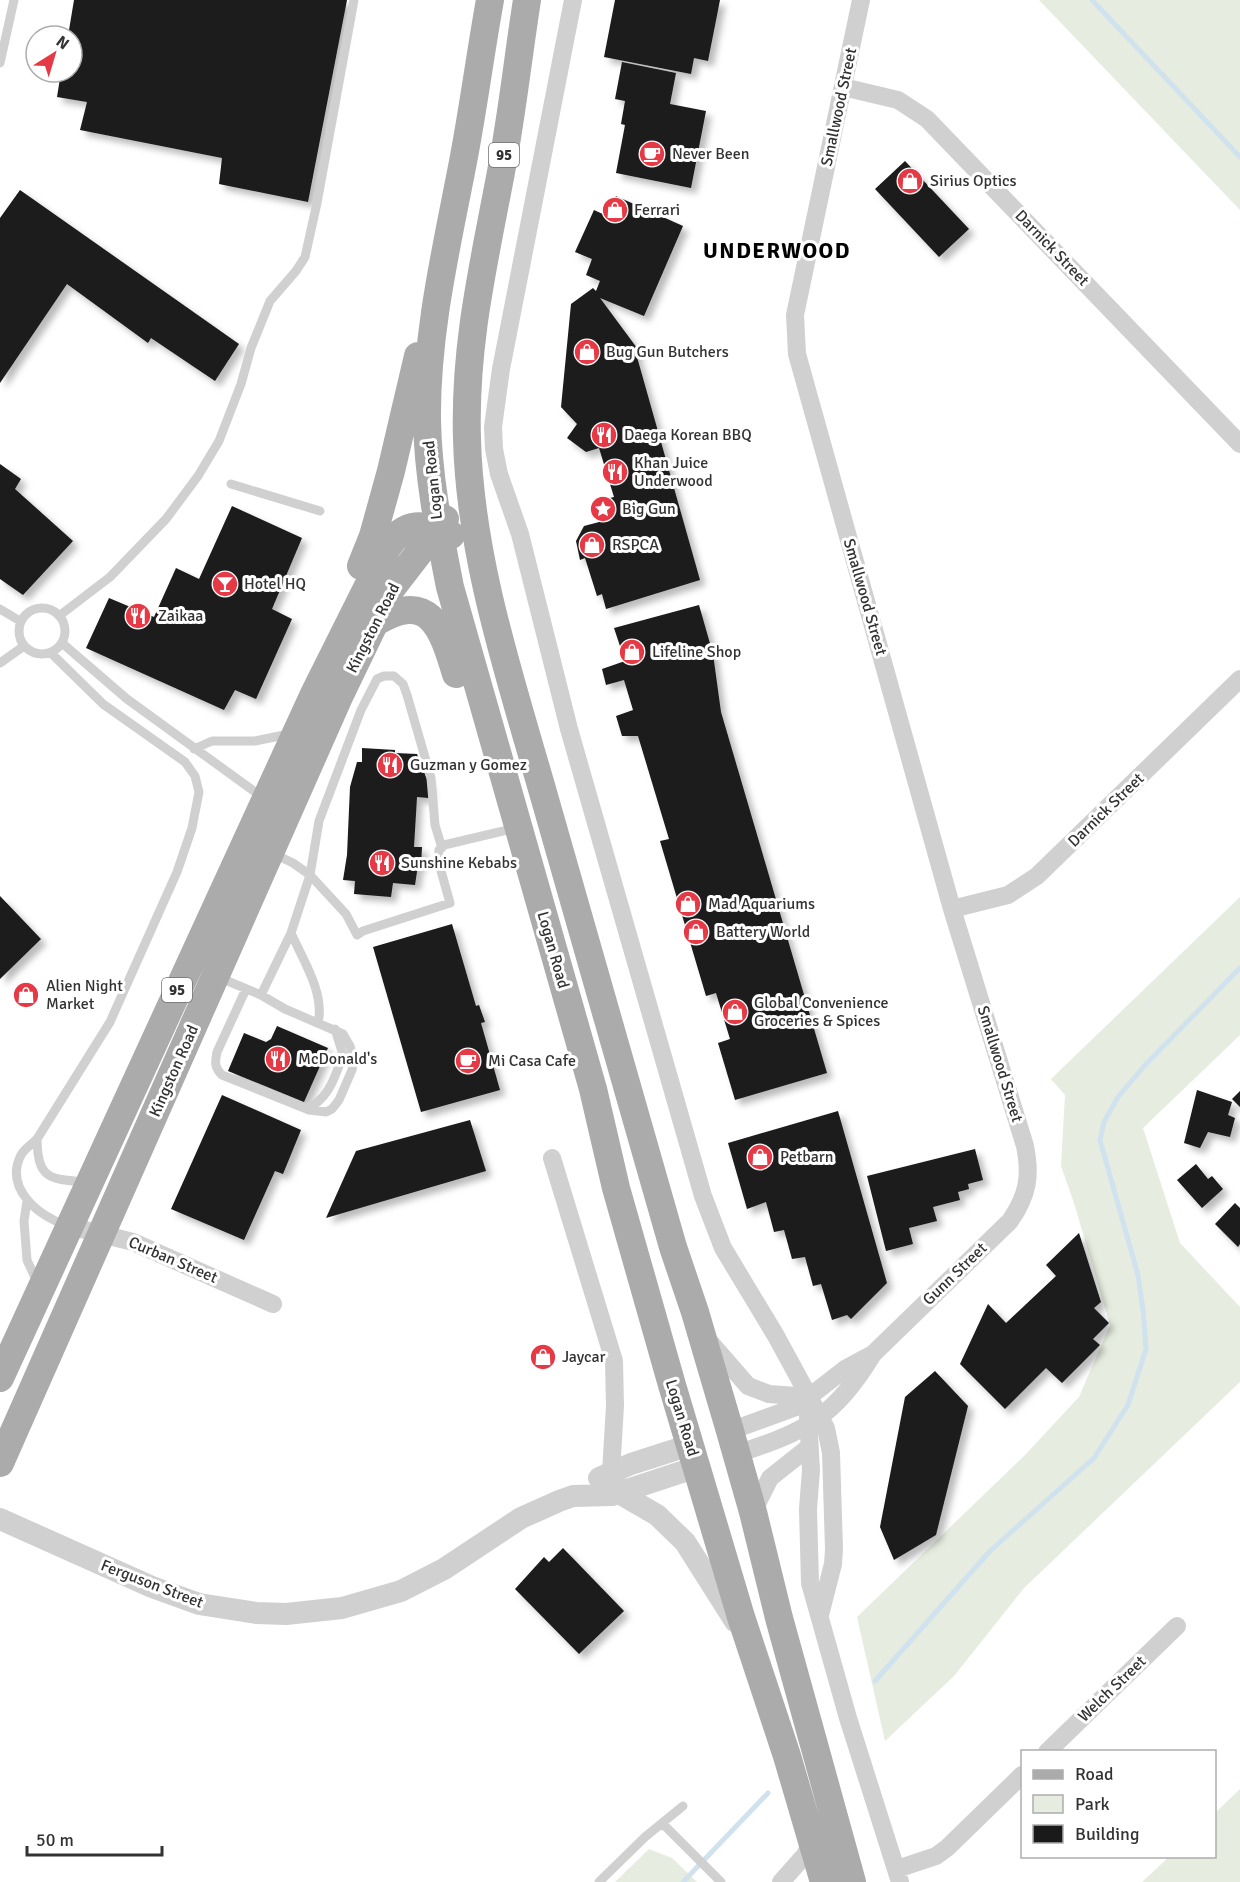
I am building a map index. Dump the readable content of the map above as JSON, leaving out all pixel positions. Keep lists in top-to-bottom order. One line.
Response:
{"streets":{"main road":["95","Logan Road","Kingston Road"],"street":["Smallwood Street","Darnick Street","Curban Street","Gunn Street","Ferguson Street","Welch Street"]},"crossings":[["Smallwood Street","Darnick Street"],["Smallwood Street","Gunn Street"],["95","Logan Road"],["95","Kingston Road"],["Logan Road","Kingston Road"],["Logan Road","Gunn Street"],["Logan Road","Ferguson Street"],["Kingston Road","Curban Street"]],"districts":["UNDERWOOD"],"places":{"cafe":["Never Been","Mi Casa Cafe"],"shop":["Sirius Optics","Ferrari","Bug Gun Butchers","RSPCA","Lifeline Shop","Mad Aquariums","Battery World","Alien Night Market","Global Convenience Groceries & Spices","Petbarn","Jaycar"],"restaurant":["Daega Korean BBQ","Khan Juice Underwood","Zaikaa","Guzman y Gomez","Sunshine Kebabs","McDonald's"],"place":["Big Gun"],"bar":["Hotel HQ"]},"legend":["Road","Park","Building"],"scale_bar":"50 m","north":"top right"}
